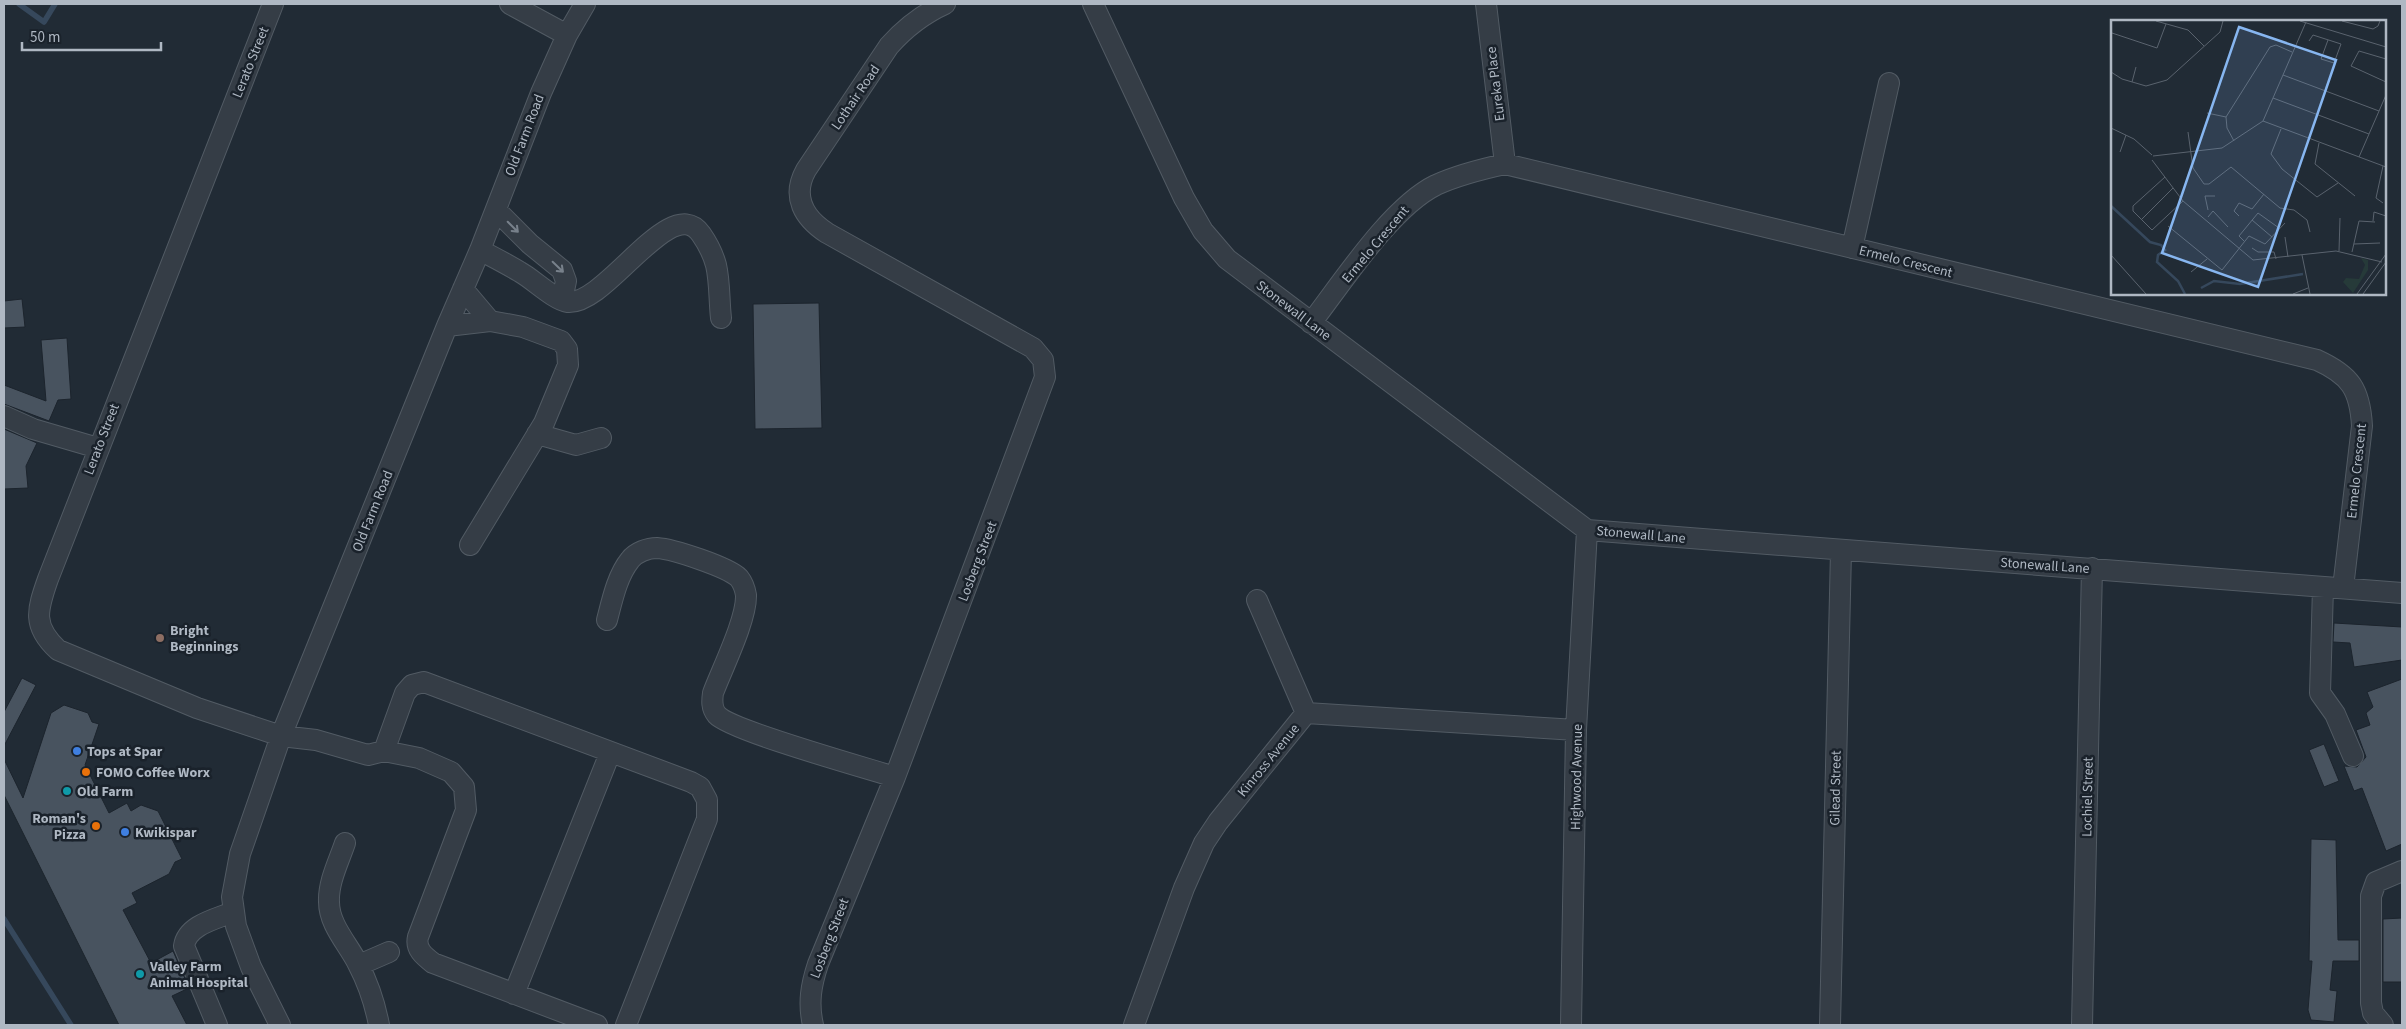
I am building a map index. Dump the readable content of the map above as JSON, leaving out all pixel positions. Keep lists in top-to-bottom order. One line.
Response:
{"streets":{"street":["Lerato Street","Eureka Place","Lothair Road","Old Farm Road","Ermelo Crescent","Stonewall Lane","Losberg Street","Kinross Avenue","Highwood Avenue","Gilead Street","Lochiel Street"]},"crossings":[["Lerato Street","Old Farm Road"],["Eureka Place","Ermelo Crescent"],["Lothair Road","Losberg Street"],["Ermelo Crescent","Stonewall Lane"],["Stonewall Lane","Highwood Avenue"],["Stonewall Lane","Gilead Street"],["Stonewall Lane","Lochiel Street"],["Kinross Avenue","Highwood Avenue"]],"places":["Bright Beginnings","Tops at Spar","FOMO Coffee Worx","Old Farm","Roman's Pizza","Kwikispar","Valley Farm Animal Hospital"],"scale_bar":"50 m"}
